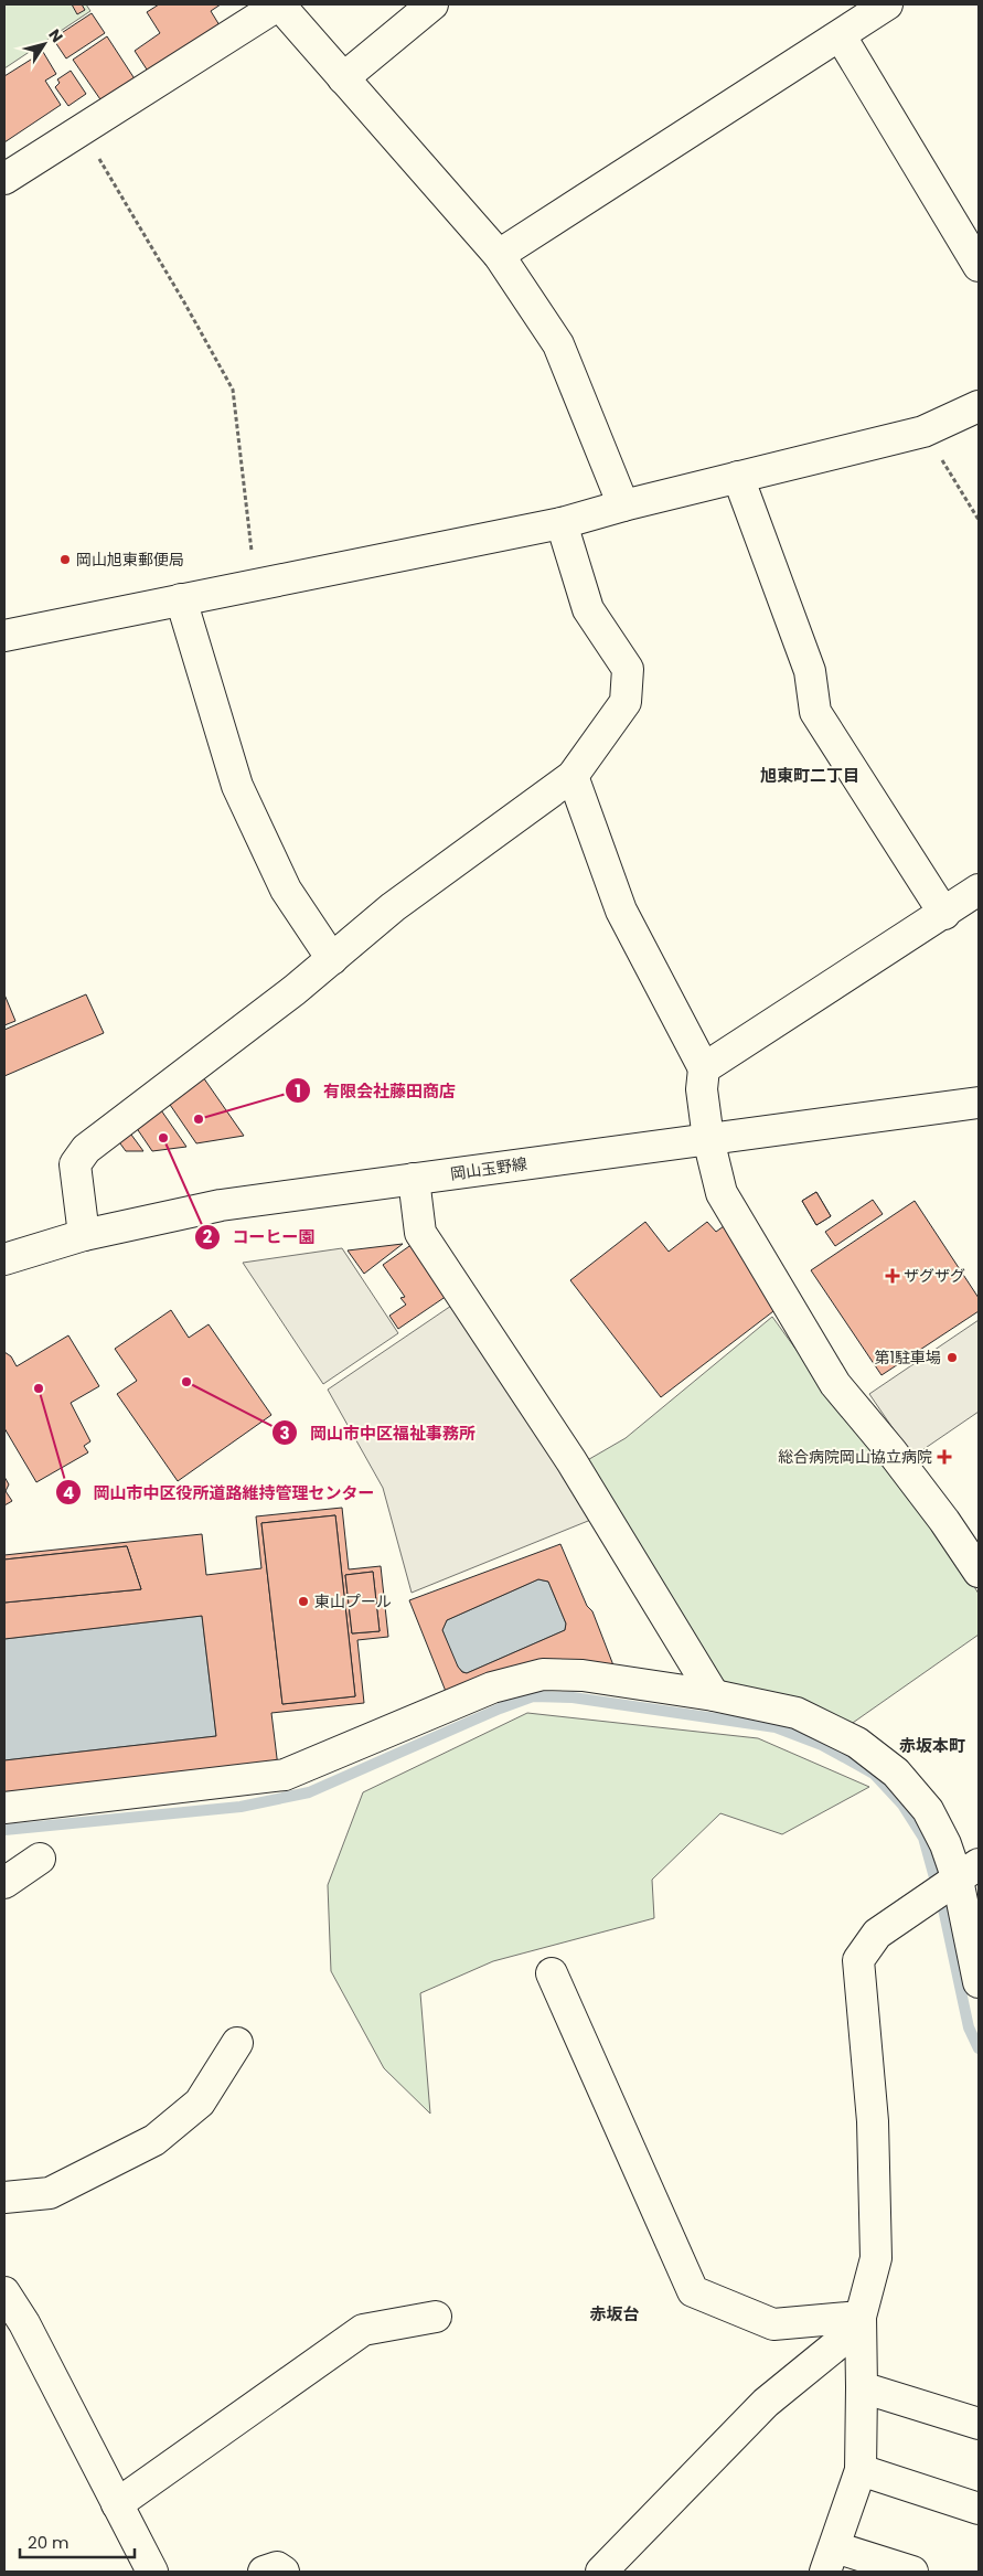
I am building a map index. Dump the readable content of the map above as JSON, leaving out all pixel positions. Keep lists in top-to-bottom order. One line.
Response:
{"streets":{"street":["岡山玉野線"]},"districts":["旭東町二丁目","赤坂本町","赤坂台"],"places":{"other":["岡山旭東郵便局","有限会社藤田商店","コーヒー園","第1駐車場","岡山市中区福祉事務所","岡山市中区役所道路維持管理センター","東山プール"],"health":["ザグザグ","総合病院岡山協立病院"]},"scale_bar":"20 m","north":"top right"}
